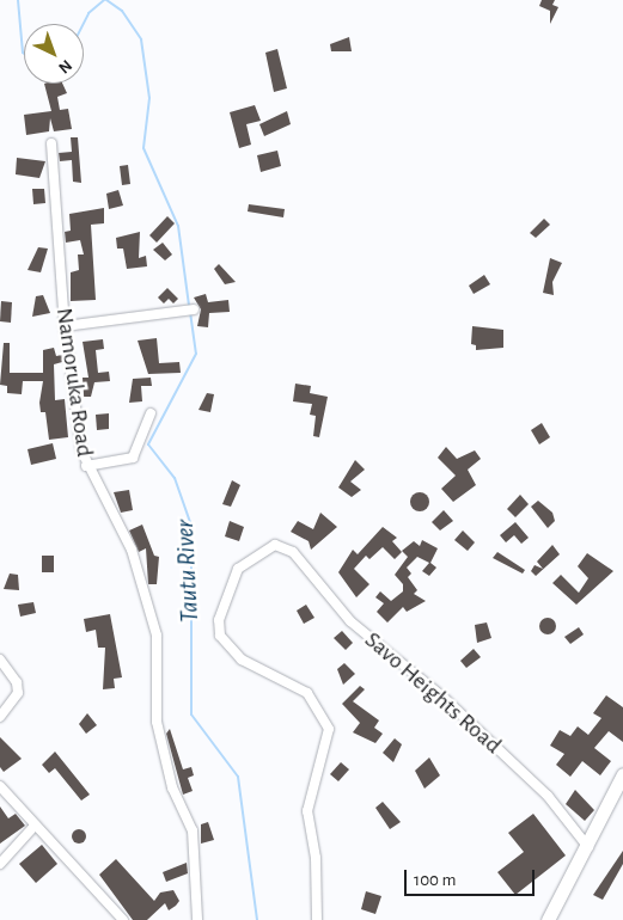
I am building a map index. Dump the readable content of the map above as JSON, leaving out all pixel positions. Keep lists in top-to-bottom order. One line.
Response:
{"streets":{"street":["Namoruka Road","Savo Heights Road"]},"water":["Tautu River"],"scale_bar":"100 m","north":"bottom right"}
